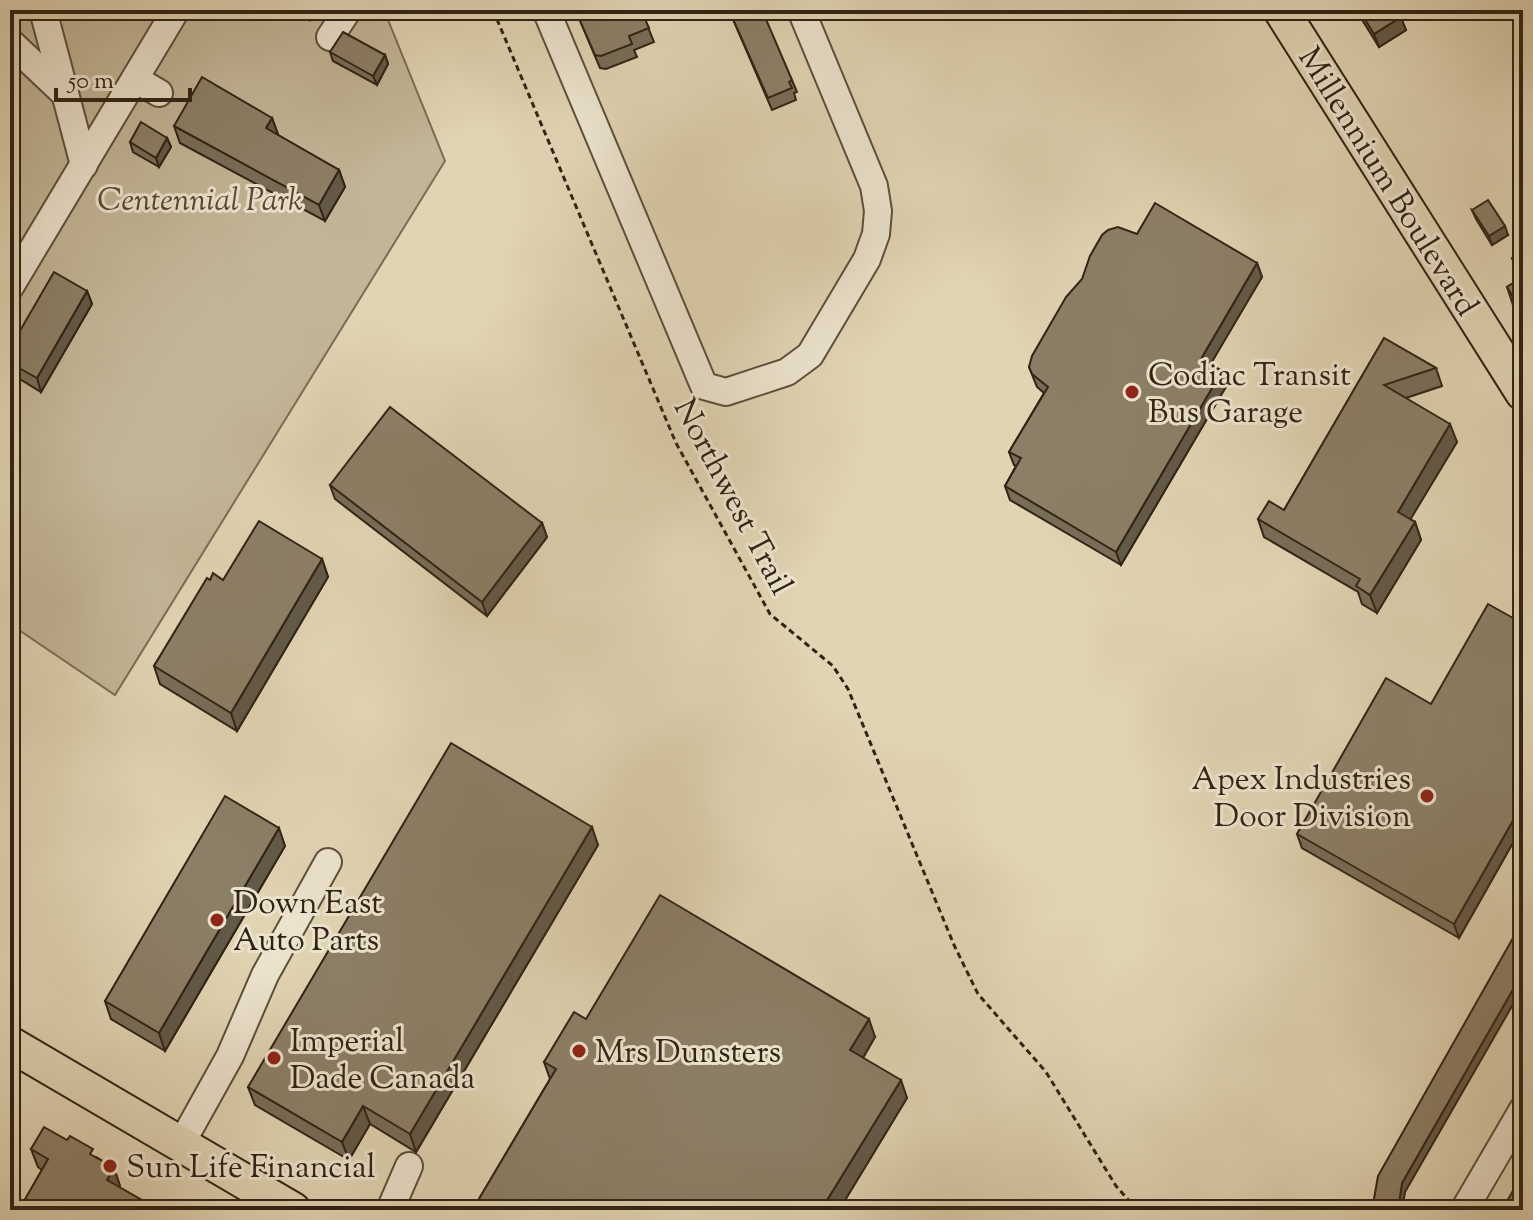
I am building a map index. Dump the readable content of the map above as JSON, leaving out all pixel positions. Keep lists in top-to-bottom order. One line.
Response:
{"streets":{"main road":["Millennium Boulevard"],"path":["Northwest Trail"]},"parks":["Centennial Park"],"places":["Codiac Transit Bus Garage","Apex Industries Door Division","Down East Auto Parts","Mrs Dunsters","Imperial Dade Canada","Sun Life Financial"],"scale_bar":"50 m"}
